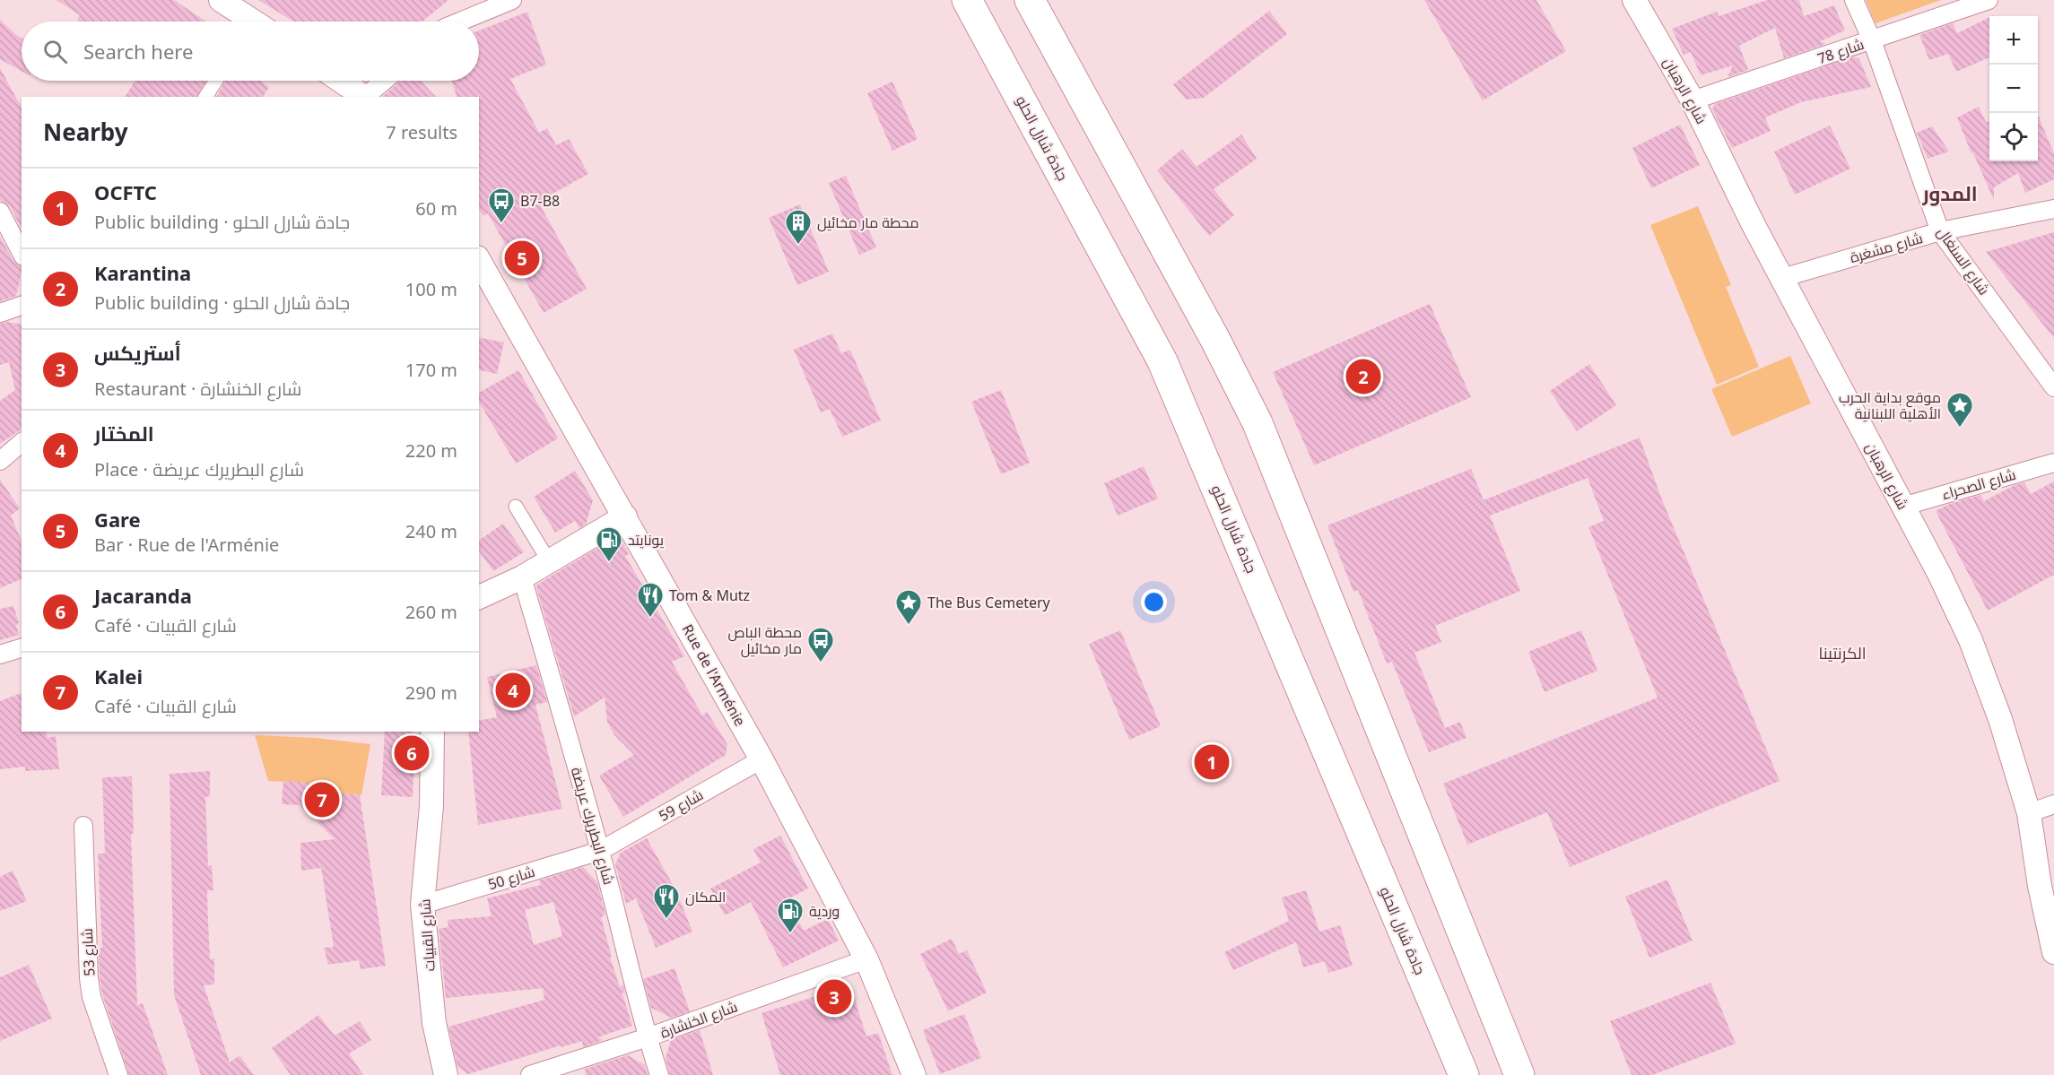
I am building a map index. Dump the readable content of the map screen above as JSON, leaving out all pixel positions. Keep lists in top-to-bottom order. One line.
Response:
{"streets":{"highway":["جادة شارل الحلو"],"street":["شارع 78","شارع الرهبان","شارع مشغرة","شارع السنغال","شارع الصحراء","Rue de l'Arménie","شارع 59","شارع البطريرك عريضة","شارع 50","شارع القبيات","شارع 53","شارع الخنشارة"]},"crossings":[["شارع 78","شارع الرهبان"],["شارع 78","شارع السنغال"],["شارع الرهبان","شارع مشغرة"],["شارع الرهبان","شارع الصحراء"],["شارع مشغرة","شارع السنغال"],["Rue de l'Arménie","شارع 59"],["Rue de l'Arménie","شارع الخنشارة"],["شارع 59","شارع البطريرك عريضة"],["شارع 59","شارع 50"],["شارع البطريرك عريضة","شارع 50"],["شارع البطريرك عريضة","شارع الخنشارة"],["شارع 50","شارع القبيات"]],"districts":["المدور","الكرنتينا"],"places":{"bus stop":["B7-B8","محطة الباص مار مخائيل"],"building":["محطة مار مخائيل"],"place":["موقع بداية الحرب الأهلية اللبنانية","The Bus Cemetery"],"fuel station":["يونايتد","وردية"],"restaurant":["Tom & Mutz","المكان"]},"page":{"map_buttons":["+","−"],"search":"Search here","heading":["Nearby","7 results"],"list":[{"mark":"1","name":"OCFTC","note":"Public building · جادة شارل الحلو","value":"60 m"},{"mark":"2","name":"Karantina","note":"Public building · جادة شارل الحلو","value":"100 m"},{"mark":"3","name":"أستريكس","note":"Restaurant · شارع الخنشارة","value":"170 m"},{"mark":"4","name":"المختار","note":"Place · شارع البطريرك عريضة","value":"220 m"},{"mark":"5","name":"Gare","note":"Bar · Rue de l'Arménie","value":"240 m"},{"mark":"6","name":"Jacaranda","note":"Café · شارع القبيات","value":"260 m"},{"mark":"7","name":"Kalei","note":"Café · شارع القبيات","value":"290 m"}],"pins":["5","2","4","6","1","7","3"]}}
